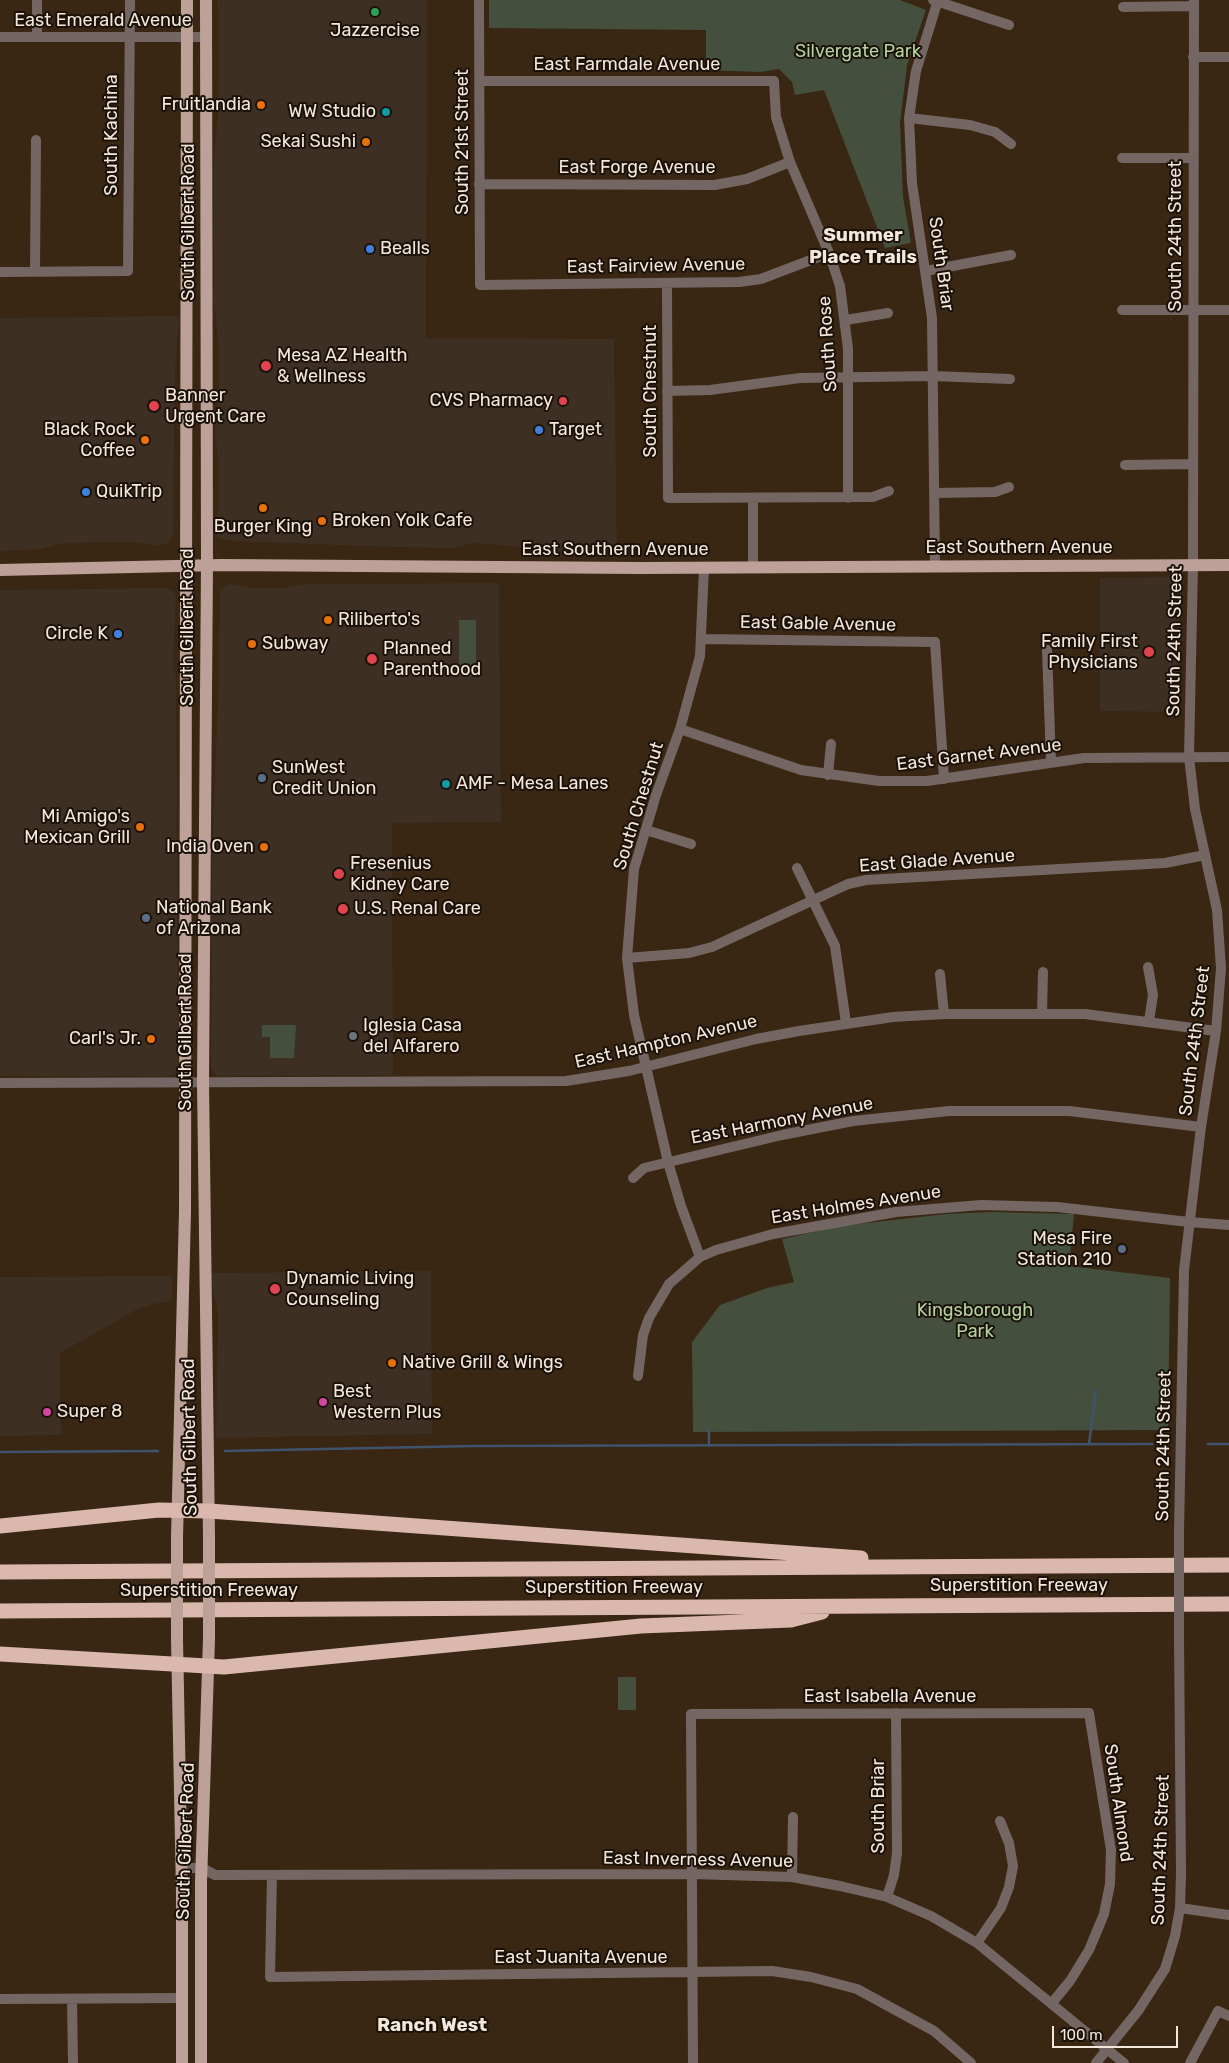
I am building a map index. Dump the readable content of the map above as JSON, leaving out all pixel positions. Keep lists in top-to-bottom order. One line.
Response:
{"streets":{"highway":["Superstition Freeway"],"main road":["South Gilbert Road","East Southern Avenue"],"street":["East Emerald Avenue","East Farmdale Avenue","South Kachina","South 21st Street","East Forge Avenue","South 24th Street","South Briar","East Fairview Avenue","South Rose","South Chestnut","East Gable Avenue","East Garnet Avenue","East Glade Avenue","East Hampton Avenue","East Harmony Avenue","East Holmes Avenue","East Isabella Avenue","South Almond","East Inverness Avenue","East Juanita Avenue"]},"crossings":[["East Emerald Avenue","South Kachina"],["East Emerald Avenue","South Gilbert Road"],["East Farmdale Avenue","South 21st Street"],["East Farmdale Avenue","South Rose"],["South 21st Street","East Forge Avenue"],["South 21st Street","East Fairview Avenue"],["East Forge Avenue","South Rose"],["South Gilbert Road","East Southern Avenue"],["South Gilbert Road","East Hampton Avenue"],["South Gilbert Road","East Inverness Avenue"],["South 24th Street","East Southern Avenue"],["South 24th Street","East Garnet Avenue"],["South 24th Street","East Glade Avenue"],["South 24th Street","East Hampton Avenue"],["South 24th Street","East Harmony Avenue"],["South 24th Street","East Holmes Avenue"],["South 24th Street","East Inverness Avenue"],["South Briar","East Southern Avenue"],["South Briar","East Isabella Avenue"],["South Briar","East Inverness Avenue"],["East Fairview Avenue","South Rose"],["East Fairview Avenue","South Chestnut"],["South Chestnut","East Southern Avenue"],["South Chestnut","East Gable Avenue"],["South Chestnut","East Garnet Avenue"],["South Chestnut","East Glade Avenue"],["South Chestnut","East Hampton Avenue"],["South Chestnut","East Harmony Avenue"],["South Chestnut","East Holmes Avenue"],["East Gable Avenue","East Garnet Avenue"],["East Isabella Avenue","South Almond"],["East Isabella Avenue","East Inverness Avenue"],["South Almond","East Inverness Avenue"],["East Inverness Avenue","East Juanita Avenue"]],"districts":["Summer Place Trails","Ranch West"],"parks":["Silvergate Park","Kingsborough Park"],"places":["Jazzercise","Fruitlandia","WW Studio","Sekai Sushi","Bealls","Mesa AZ Health & Wellness","CVS Pharmacy","Banner Urgent Care","Target","Black Rock Coffee","QuikTrip","Burger King","Broken Yolk Cafe","Riliberto's","Circle K","Subway","Family First Physicians","Planned Parenthood","SunWest Credit Union","AMF - Mesa Lanes","Mi Amigo's Mexican Grill","India Oven","Fresenius Kidney Care","U.S. Renal Care","National Bank of Arizona","Iglesia Casa del Alfarero","Carl's Jr.","Mesa Fire Station 210","Dynamic Living Counseling","Native Grill & Wings","Best Western Plus","Super 8"],"scale_bar":"100 m"}
